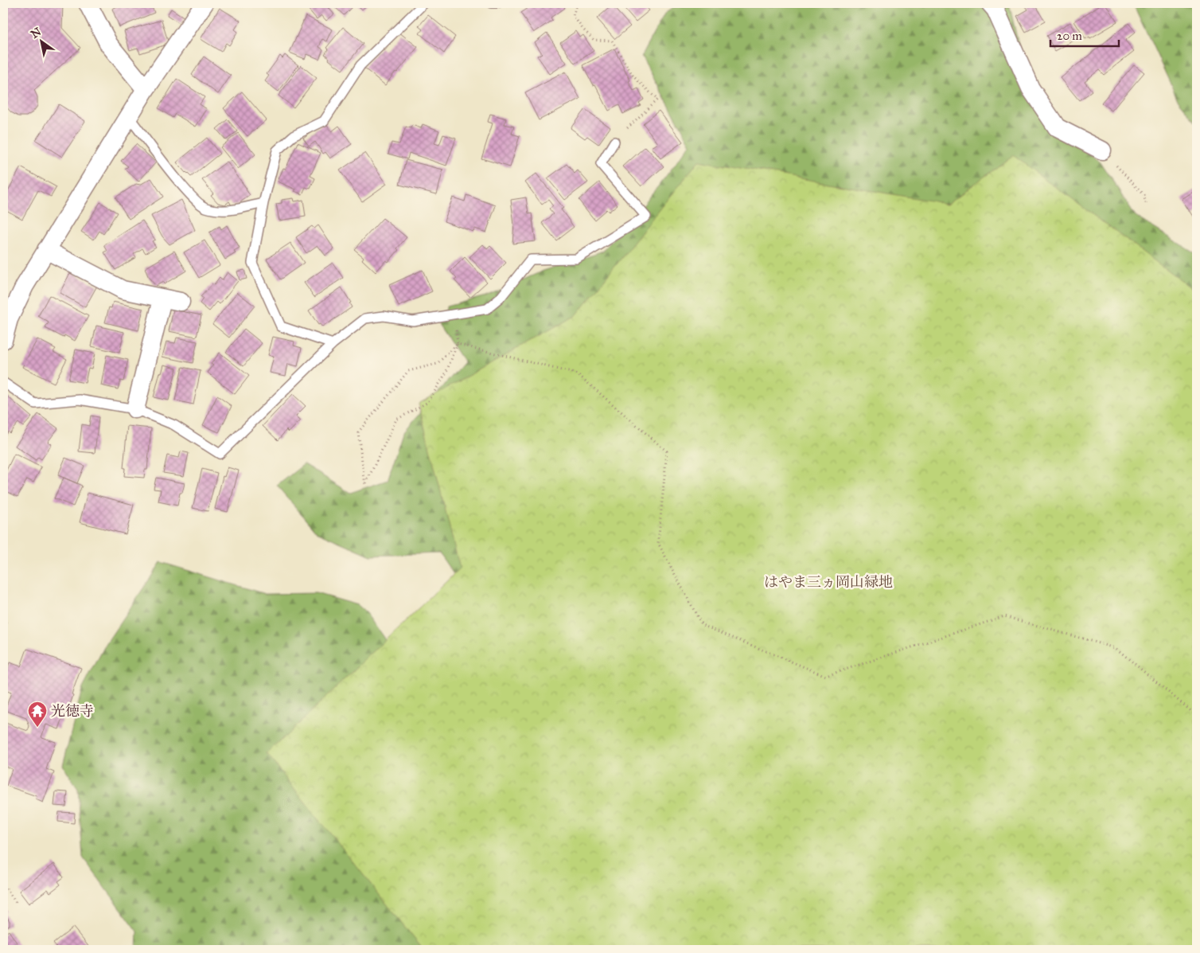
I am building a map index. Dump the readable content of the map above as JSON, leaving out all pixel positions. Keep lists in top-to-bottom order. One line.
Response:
{"parks":["はやま三ヵ岡山緑地"],"places":{"temple":["光徳寺"]},"scale_bar":"20 m","north":"top left"}
